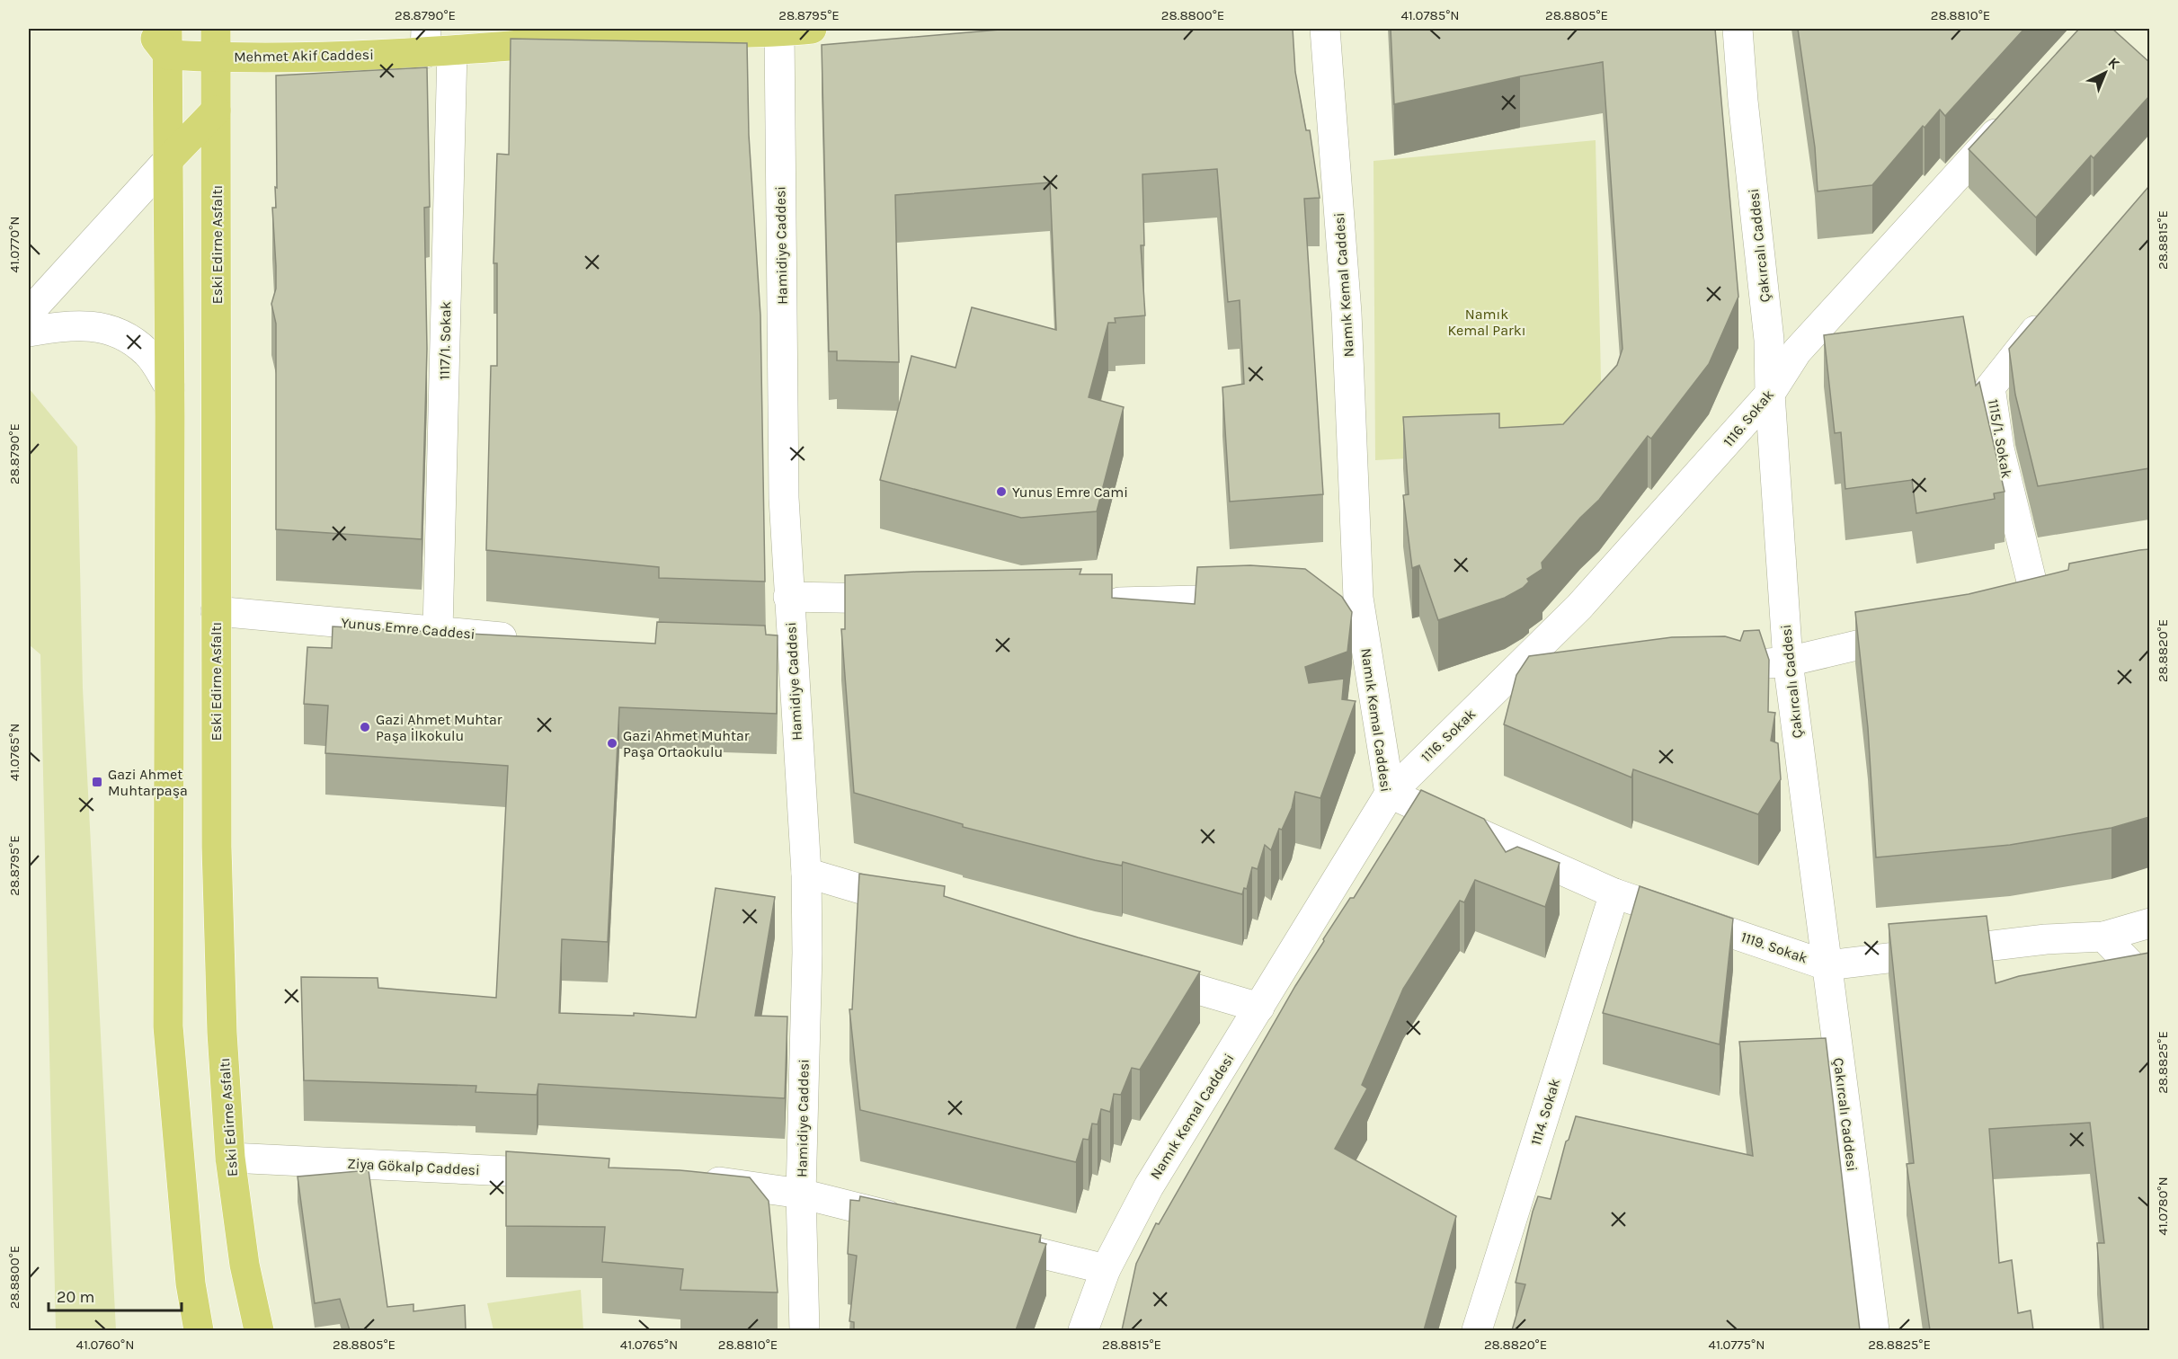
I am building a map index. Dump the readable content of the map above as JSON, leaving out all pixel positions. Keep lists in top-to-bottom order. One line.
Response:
{"streets":{"main road":["Mehmet Akif Caddesi","Eski Edirne Asfaltı"],"street":["Hamidiye Caddesi","Çakırcalı Caddesi","Namık Kemal Caddesi","1117/1. Sokak","1116. Sokak","1115/1. Sokak","Yunus Emre Caddesi","1119. Sokak","1114. Sokak","Ziya Gökalp Caddesi"]},"crossings":[["Mehmet Akif Caddesi","Eski Edirne Asfaltı"],["Mehmet Akif Caddesi","Hamidiye Caddesi"],["Mehmet Akif Caddesi","1117/1. Sokak"],["Eski Edirne Asfaltı","Yunus Emre Caddesi"],["Eski Edirne Asfaltı","Ziya Gökalp Caddesi"],["Çakırcalı Caddesi","1116. Sokak"],["Çakırcalı Caddesi","1119. Sokak"],["Namık Kemal Caddesi","1116. Sokak"],["Namık Kemal Caddesi","1119. Sokak"],["1117/1. Sokak","Yunus Emre Caddesi"],["1116. Sokak","1119. Sokak"],["1119. Sokak","1114. Sokak"]],"parks":["Namık Kemal Parkı"],"places":{"other":["Yunus Emre Cami","Gazi Ahmet Muhtar Paşa İlkokulu","Gazi Ahmet Muhtar Paşa Ortaokulu"],"transit":["Gazi Ahmet Muhtarpaşa"]},"scale_bar":"20 m","north":"top right","coordinates":["28.8790°E","28.8795°E","28.8800°E","41.0785°N","28.8805°E","28.8810°E","28.8815°E","41.0770°N","28.8820°E","41.0765°N","28.8825°E","41.0780°N","41.0760°N","41.0775°N"]}
